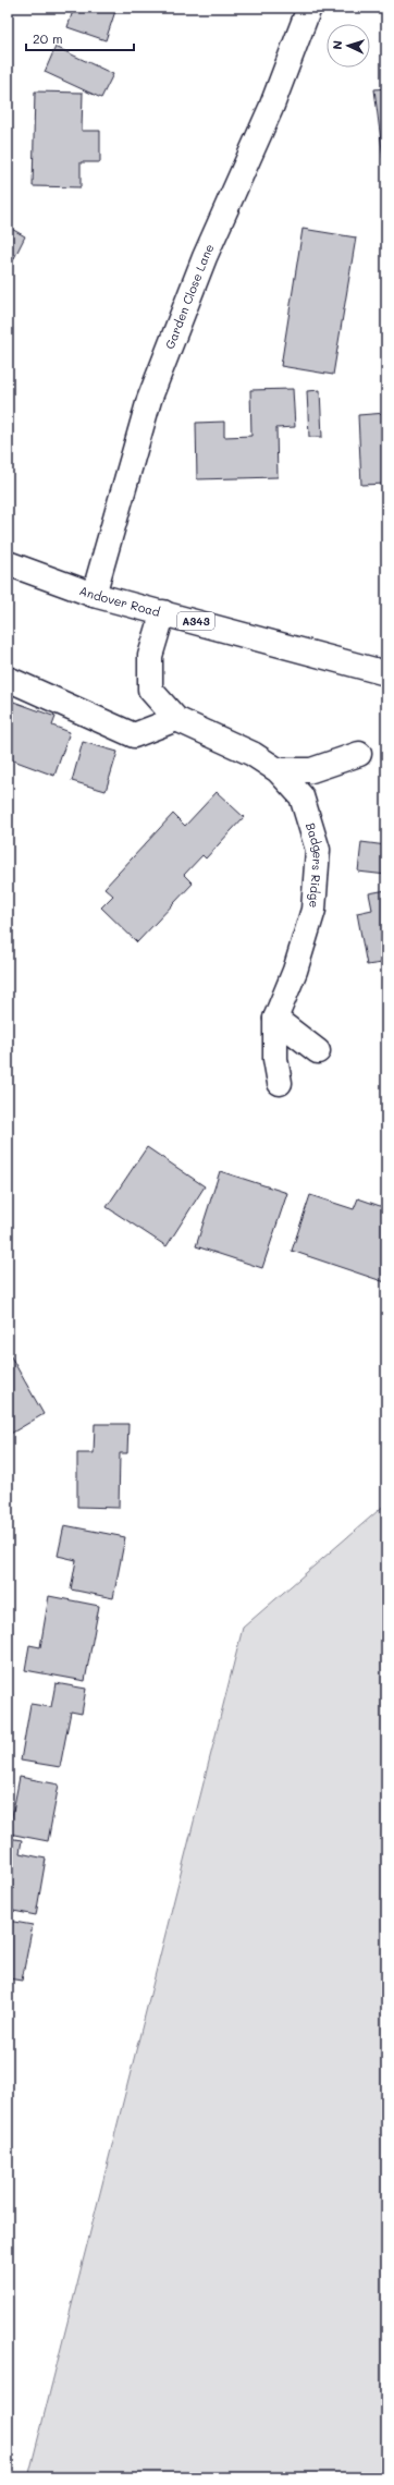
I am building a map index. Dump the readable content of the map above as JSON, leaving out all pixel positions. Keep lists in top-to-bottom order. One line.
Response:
{"streets":{"street":["Garden Close Lane","Andover Road","A343","Badgers Ridge"]},"crossings":[["Garden Close Lane","Andover Road"],["Andover Road","Badgers Ridge"]],"scale_bar":"20 m","north":"left"}
